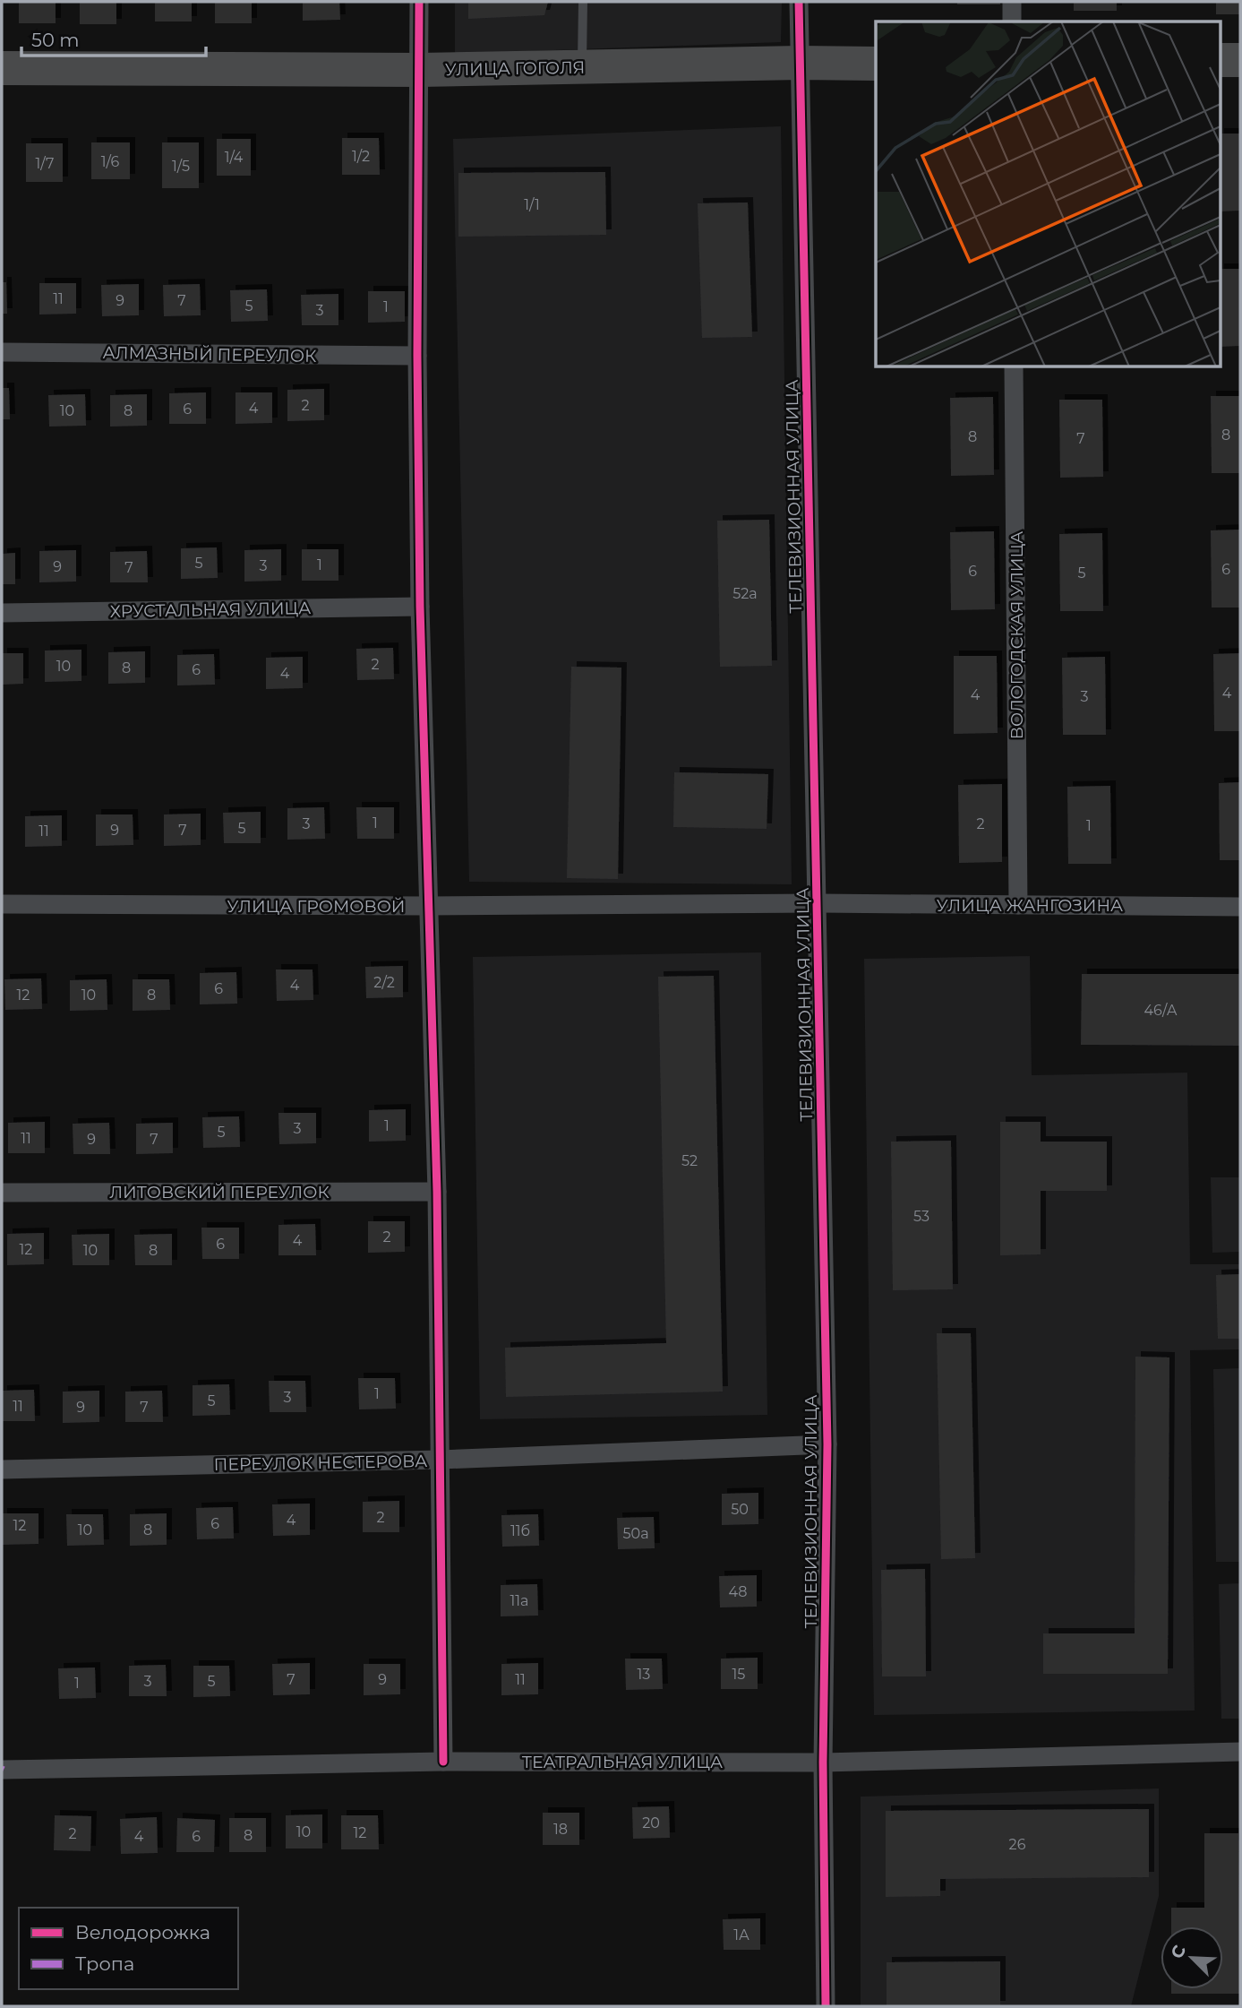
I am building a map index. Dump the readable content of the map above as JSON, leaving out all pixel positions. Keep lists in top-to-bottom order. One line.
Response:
{"streets":{"highway":["УЛИЦА ГОГОЛЯ"],"street":["АЛМАЗНЫЙ ПЕРЕУЛОК","ТЕЛЕВИЗИОННАЯ УЛИЦА","ХРУСТАЛЬНАЯ УЛИЦА","ВОЛОГОДСКАЯ УЛИЦА","УЛИЦА ЖАНГОЗИНА","УЛИЦА ГРОМОВОЙ","ЛИТОВСКИЙ ПЕРЕУЛОК","ПЕРЕУЛОК НЕСТЕРОВА","ТЕАТРАЛЬНАЯ УЛИЦА"]},"crossings":[["УЛИЦА ГОГОЛЯ","ТЕЛЕВИЗИОННАЯ УЛИЦА"],["ТЕЛЕВИЗИОННАЯ УЛИЦА","УЛИЦА ЖАНГОЗИНА"],["ТЕЛЕВИЗИОННАЯ УЛИЦА","УЛИЦА ГРОМОВОЙ"],["ТЕЛЕВИЗИОННАЯ УЛИЦА","ПЕРЕУЛОК НЕСТЕРОВА"],["ТЕЛЕВИЗИОННАЯ УЛИЦА","ТЕАТРАЛЬНАЯ УЛИЦА"],["ВОЛОГОДСКАЯ УЛИЦА","УЛИЦА ЖАНГОЗИНА"],["УЛИЦА ЖАНГОЗИНА","УЛИЦА ГРОМОВОЙ"]],"house_numbers":["1/2","1/4","1/6","1/7","1/5","1/1","11","9","7","5","1","3","2","4","6","10","8","8","8","7","5","1","3","9","7","6","6","5","52а","2","10","8","6","4","4","4","3","1","3","2","1","5","9","7","11","2/2","4","6","12","10","8","46/А","1","3","5","11","9","7","52","53","2","4","6","12","10","8","1","3","5","11","9","7","50","2","4","6","12","10","8","11б","50а","48","11а","13","15","7","9","11","3","5","1","20","18","10","12","2","8","4","6","26","1А"],"legend":["Велодорожка","Тропа"],"scale_bar":"50 m","north":"top left"}
